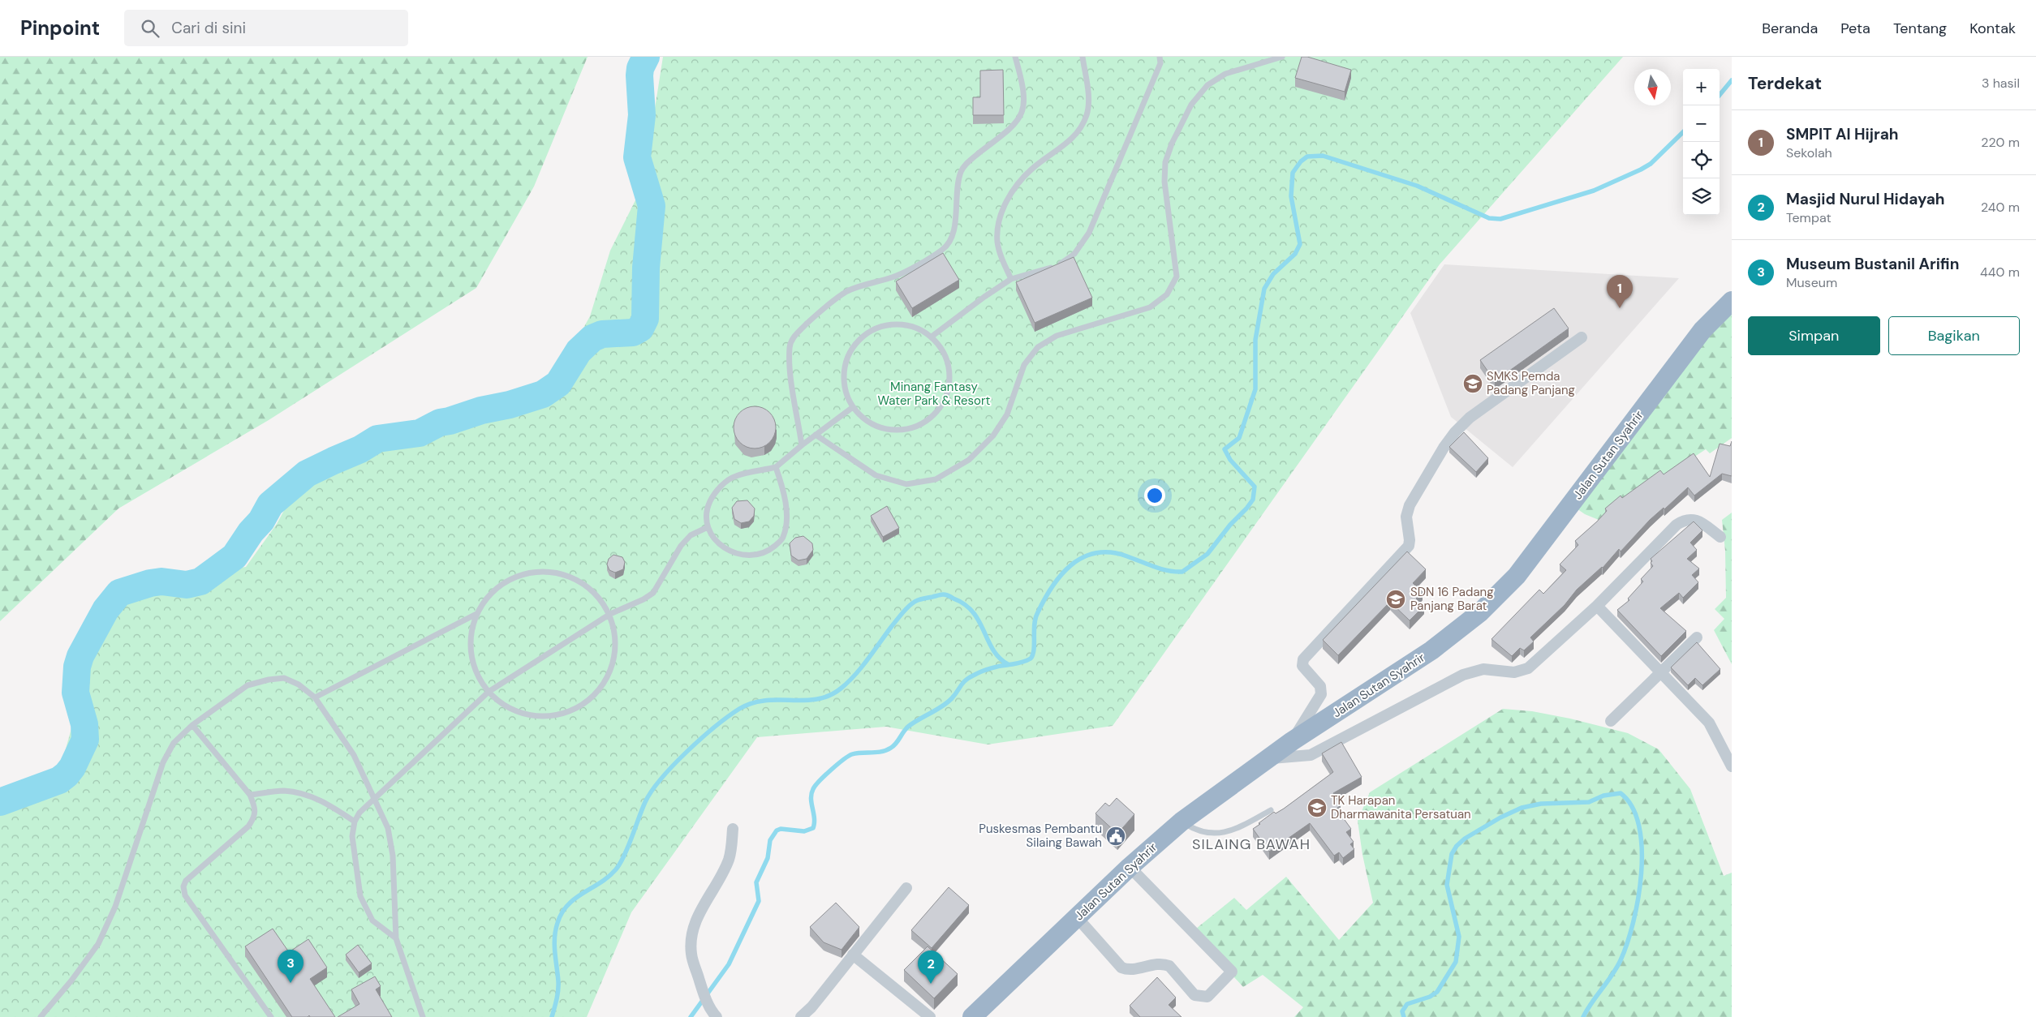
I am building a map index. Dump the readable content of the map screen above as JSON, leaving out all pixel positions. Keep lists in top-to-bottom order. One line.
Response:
{"streets":{"highway":["Jalan Sutan Syahrir"]},"districts":["SILAING BAWAH"],"parks":["Minang Fantasy Water Park & Resort"],"places":{"school or university":["SMKS Pemda Padang Panjang","SDN 16 Padang Panjang Barat","TK Harapan Dharmawanita Persatuan"],"public building":["Puskesmas Pembantu Silaing Bawah"]},"north":"bottom","page":{"header":"Pinpoint","search":"Cari di sini","nav":["Beranda","Peta","Tentang","Kontak"],"heading":["Terdekat","3 hasil"],"map_buttons":["+","−"],"list":[{"mark":"1","name":"SMPIT Al Hijrah","note":"Sekolah","value":"220 m"},{"mark":"2","name":"Masjid Nurul Hidayah","note":"Tempat","value":"240 m"},{"mark":"3","name":"Museum Bustanil Arifin","note":"Museum","value":"440 m"}],"pins":["1","3","2"],"buttons":["Simpan","Bagikan"]}}
